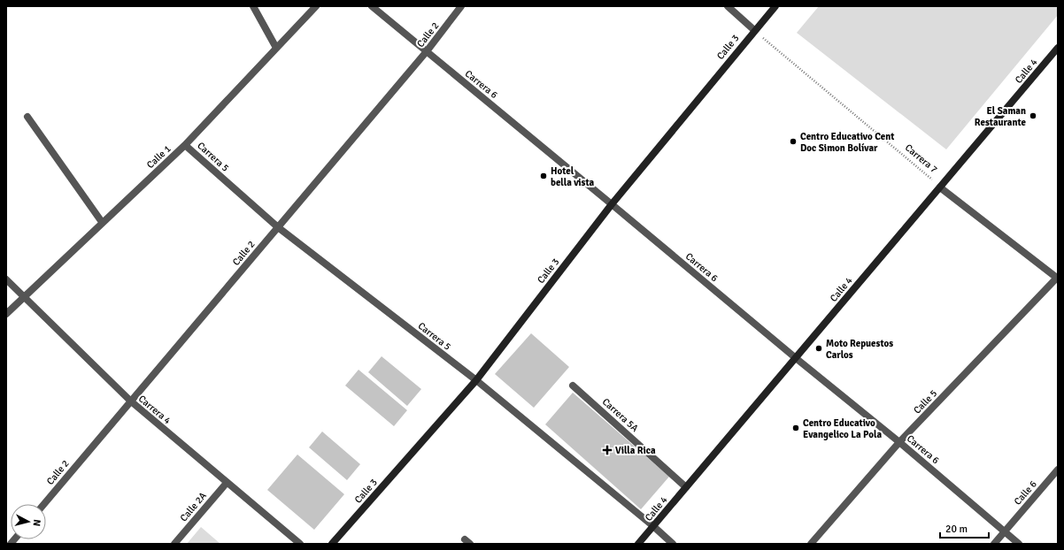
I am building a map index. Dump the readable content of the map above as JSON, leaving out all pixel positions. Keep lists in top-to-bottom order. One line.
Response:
{"streets":{"street":["Calle 2","Calle 3","Calle 4","Carrera 6","Calle 1","Carrera 5","Carrera 7","Calle 5","Carrera 4","Carrera 5A","Calle 6","Calle 2A"]},"crossings":[["Calle 2","Carrera 6"],["Calle 2","Carrera 5"],["Calle 2","Carrera 4"],["Calle 3","Carrera 6"],["Calle 3","Carrera 5"],["Calle 3","Carrera 7"],["Calle 4","Carrera 6"],["Calle 4","Carrera 5"],["Calle 4","Carrera 7"],["Calle 4","Carrera 5A"],["Carrera 6","Calle 5"],["Carrera 6","Calle 6"],["Calle 1","Carrera 5"],["Calle 1","Carrera 4"],["Carrera 7","Calle 5"],["Carrera 4","Calle 2A"]],"places":{"other":["El Saman Restaurante","Centro Educativo Cent Doc Simon Bolívar","Hotel bella vista","Moto Repuestos Carlos","Centro Educativo Evangelico La Pola"],"health":["Villa Rica"]},"scale_bar":"20 m","north":"right"}
